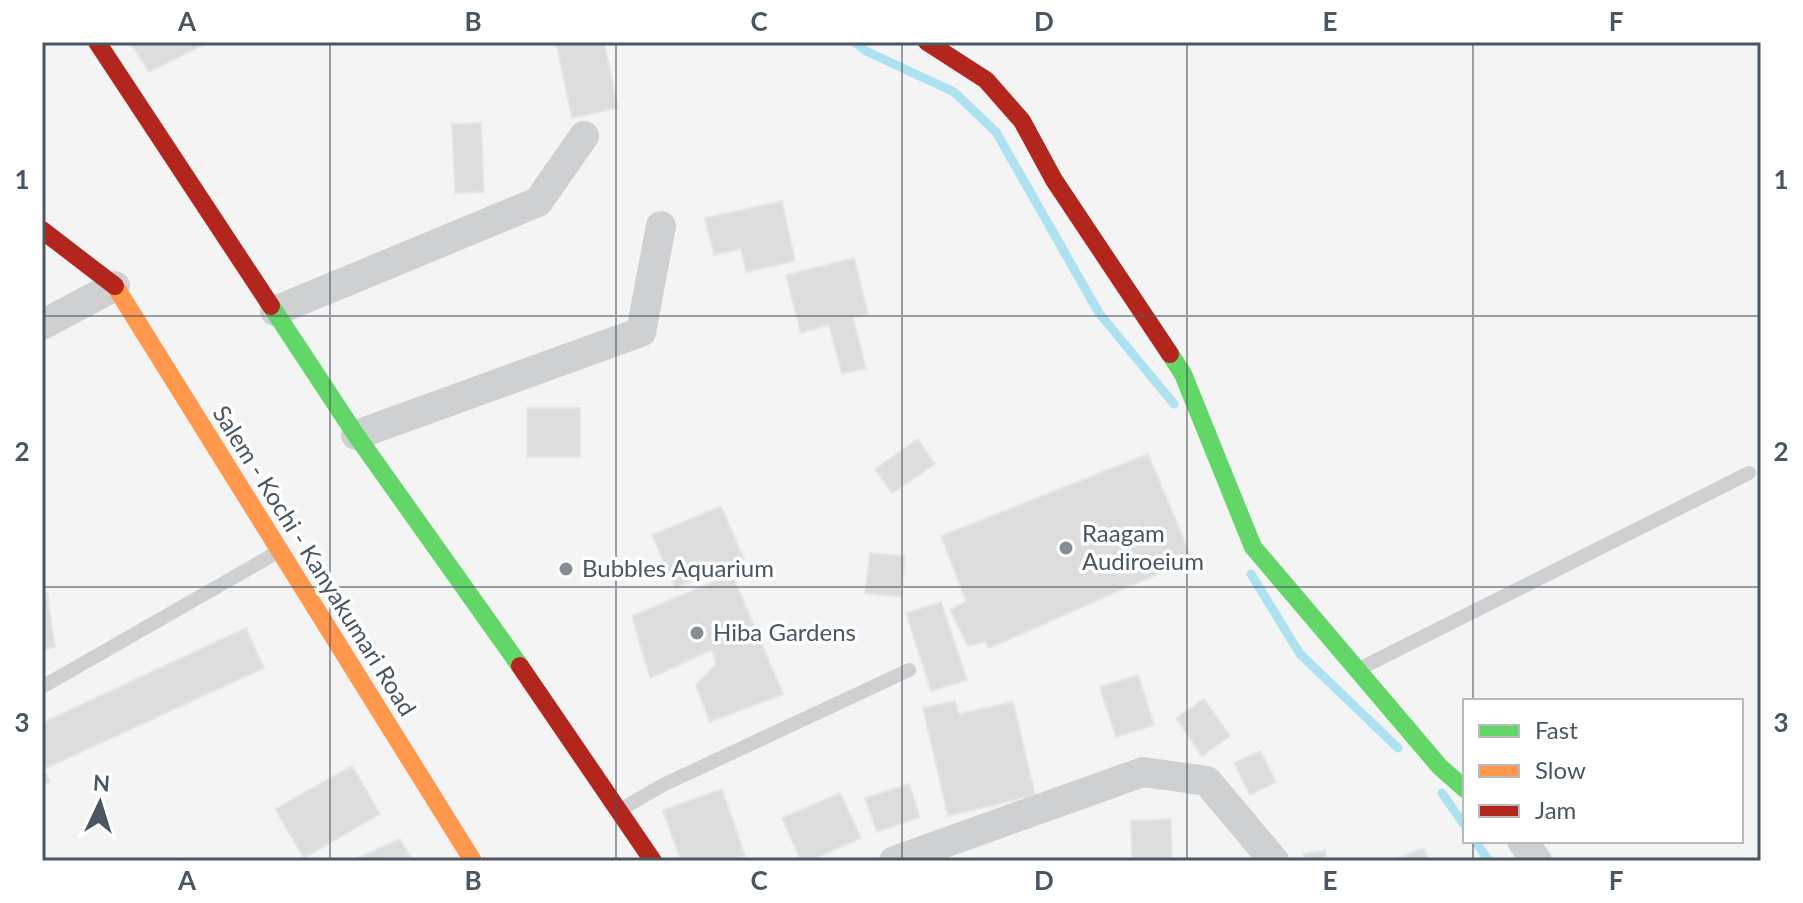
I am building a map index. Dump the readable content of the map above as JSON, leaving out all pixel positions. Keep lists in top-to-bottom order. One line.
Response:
{"streets":{"main road":["Salem - Kochi - Kanyakumari Road"]},"places":["Raagam Audiroeium","Bubbles Aquarium","Hiba Gardens"],"legend":["Fast","Slow","Jam"],"north":"top","grid":{"columns":["A","B","C","D","E","F"],"rows":["1","2","3"]}}
